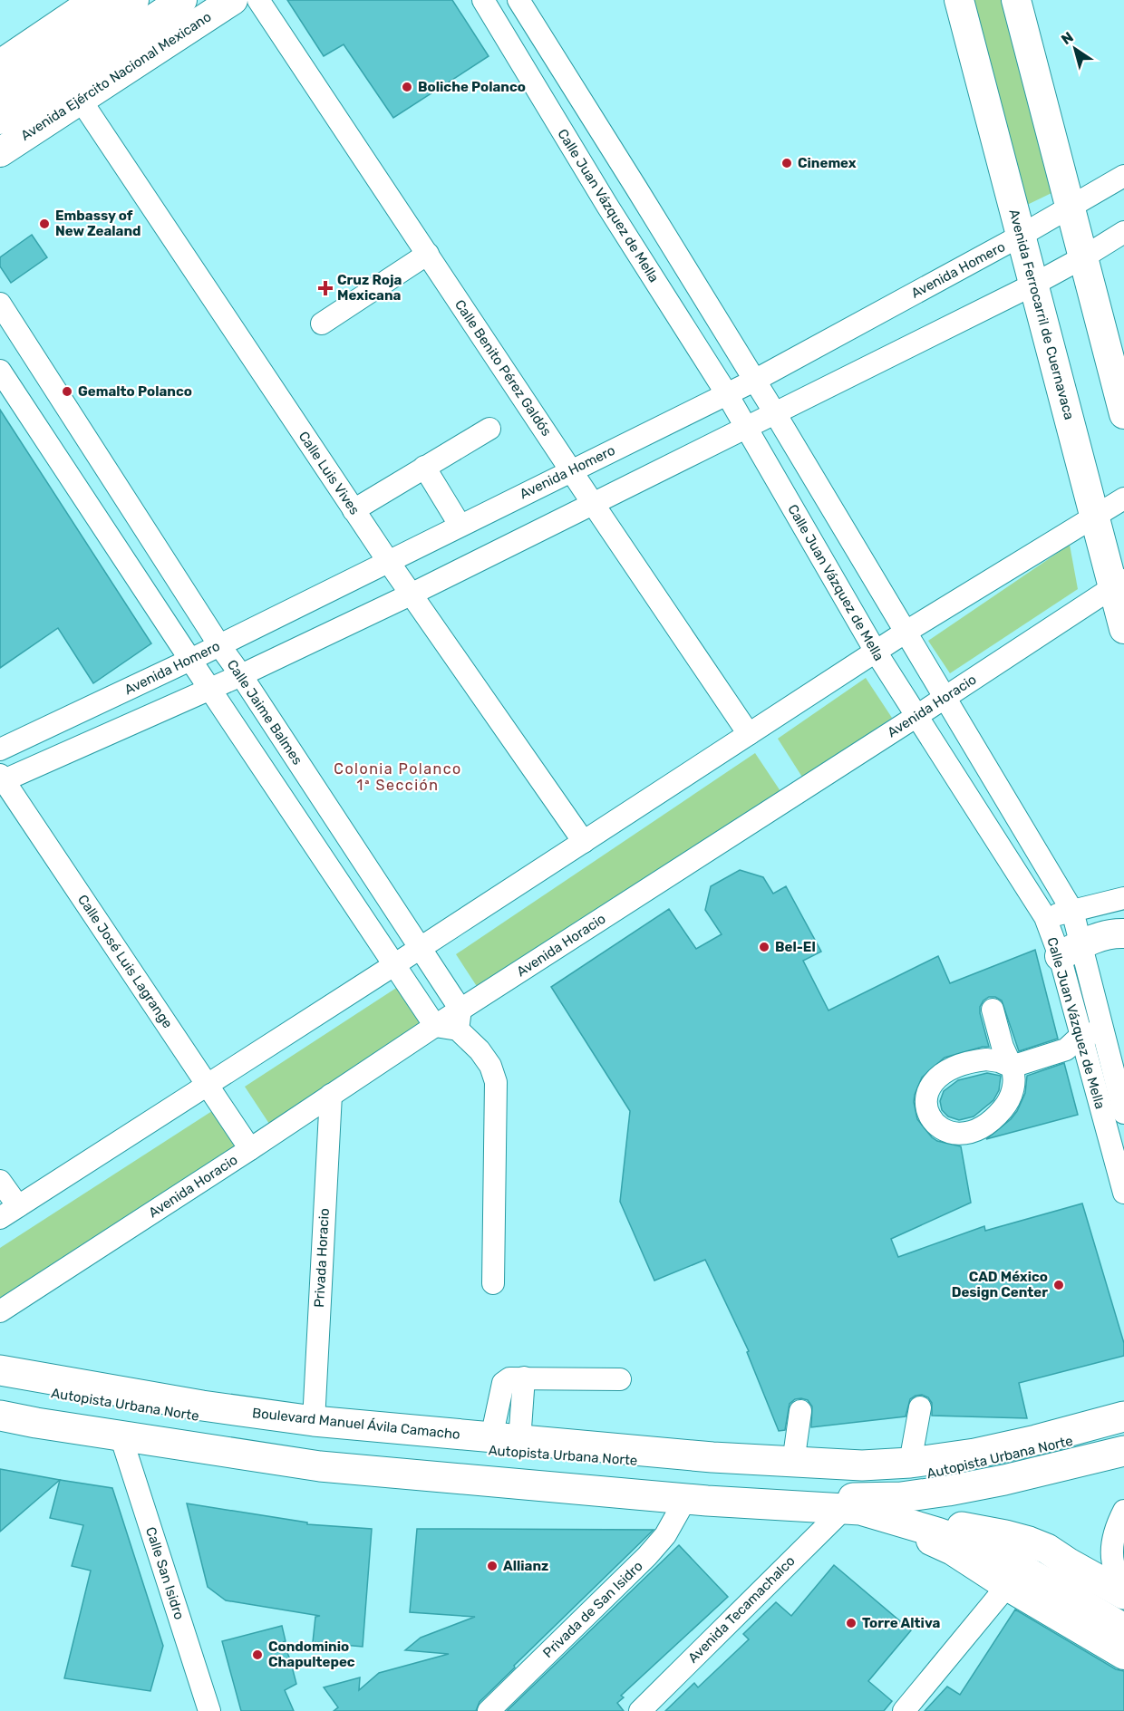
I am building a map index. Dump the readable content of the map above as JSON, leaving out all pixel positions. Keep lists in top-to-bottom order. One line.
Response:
{"streets":{"highway":["Autopista Urbana Norte","Boulevard Manuel Ávila Camacho"],"main road":["Avenida Ejército Nacional Mexicano","Avenida Ferrocarril de Cuernavaca"],"street":["Calle Juan Vázquez de Mella","Avenida Homero","Calle Benito Pérez Galdós","Calle Luis Vives","Avenida Horacio","Calle Jaime Balmes","Calle José Luis Lagrange","Privada Horacio","Calle San Isidro","Privada de San Isidro","Avenida Tecamachalco"]},"crossings":[["Avenida Ejército Nacional Mexicano","Calle Luis Vives"],["Calle Juan Vázquez de Mella","Avenida Homero"],["Calle Juan Vázquez de Mella","Avenida Horacio"],["Avenida Homero","Avenida Ferrocarril de Cuernavaca"],["Avenida Homero","Calle Benito Pérez Galdós"],["Avenida Homero","Calle Luis Vives"],["Avenida Homero","Calle Jaime Balmes"],["Avenida Ferrocarril de Cuernavaca","Avenida Horacio"],["Avenida Horacio","Calle Jaime Balmes"],["Avenida Horacio","Calle José Luis Lagrange"],["Avenida Horacio","Privada Horacio"],["Privada Horacio","Boulevard Manuel Ávila Camacho"],["Autopista Urbana Norte","Avenida Tecamachalco"]],"districts":["Colonia Polanco 1ª Sección"],"places":{"other":["Boliche Polanco","Cinemex","Embassy of New Zealand","Gemalto Polanco","Bel-El","CAD México Design Center","Allianz","Torre Altiva","Condominio Chapultepec"],"health":["Cruz Roja Mexicana"]},"north":"top left"}
